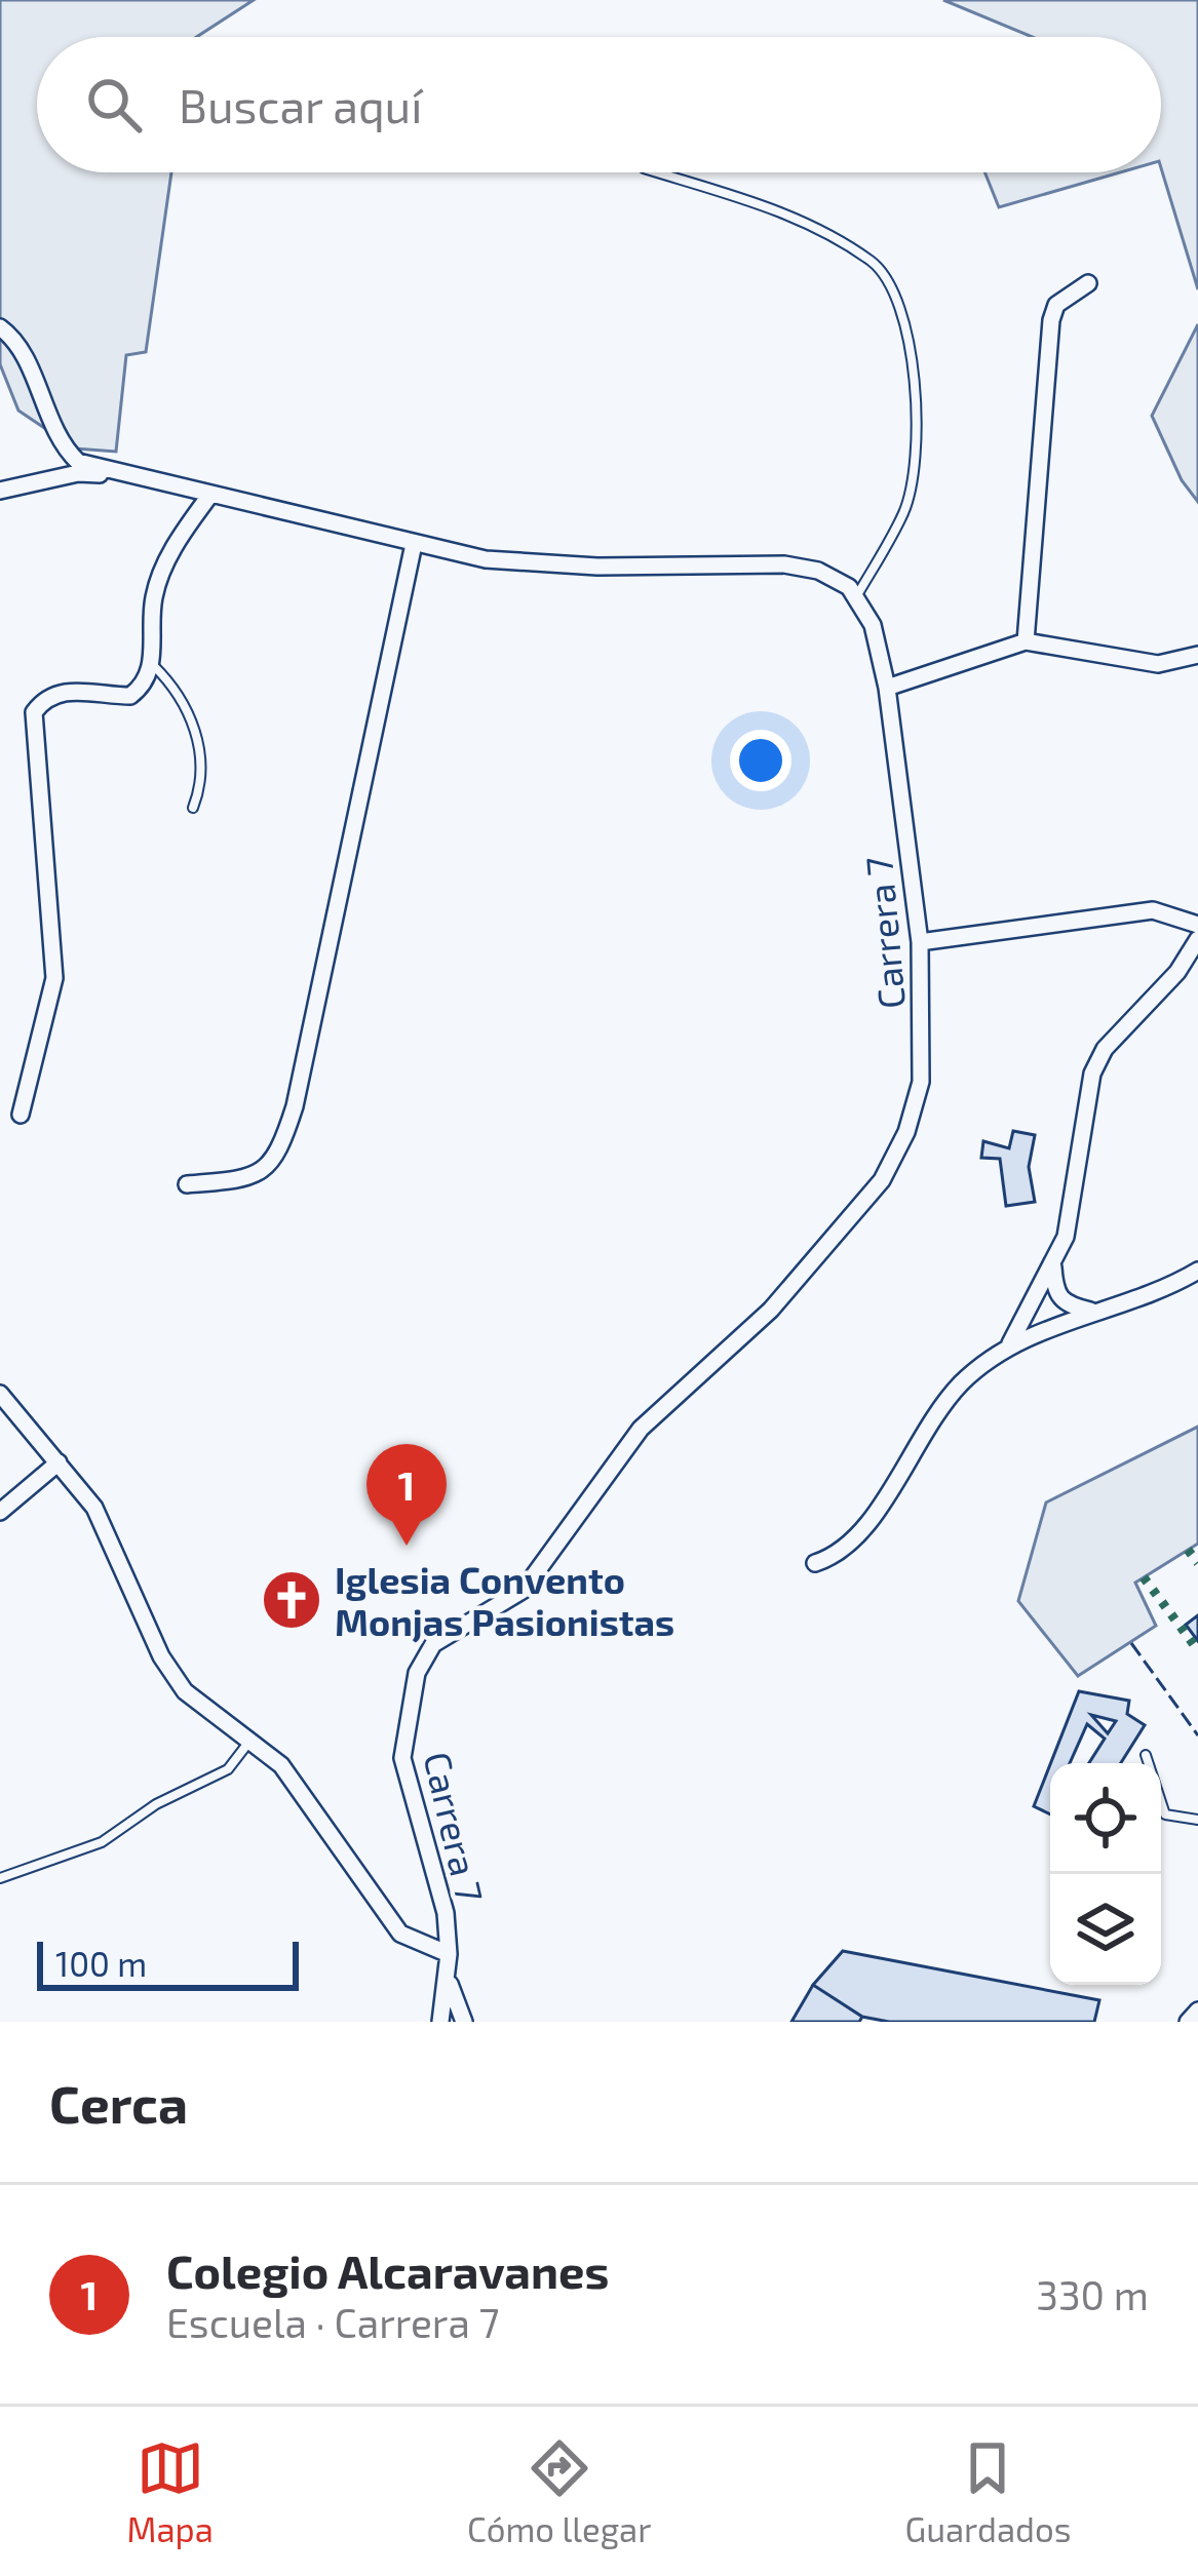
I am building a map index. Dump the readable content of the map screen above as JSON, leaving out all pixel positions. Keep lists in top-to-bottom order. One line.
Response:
{"streets":{"street":["Carrera 7"]},"places":{"church":["Iglesia Convento Monjas Pasionistas"]},"scale_bar":"100 m","page":{"search":"Buscar aquí","pins":"1","scale":"100 m","heading":"Cerca","list":[{"mark":"1","name":"Colegio Alcaravanes","note":"Escuela · Carrera 7","value":"330 m"}],"nav":["Mapa","Cómo llegar","Guardados"]}}
